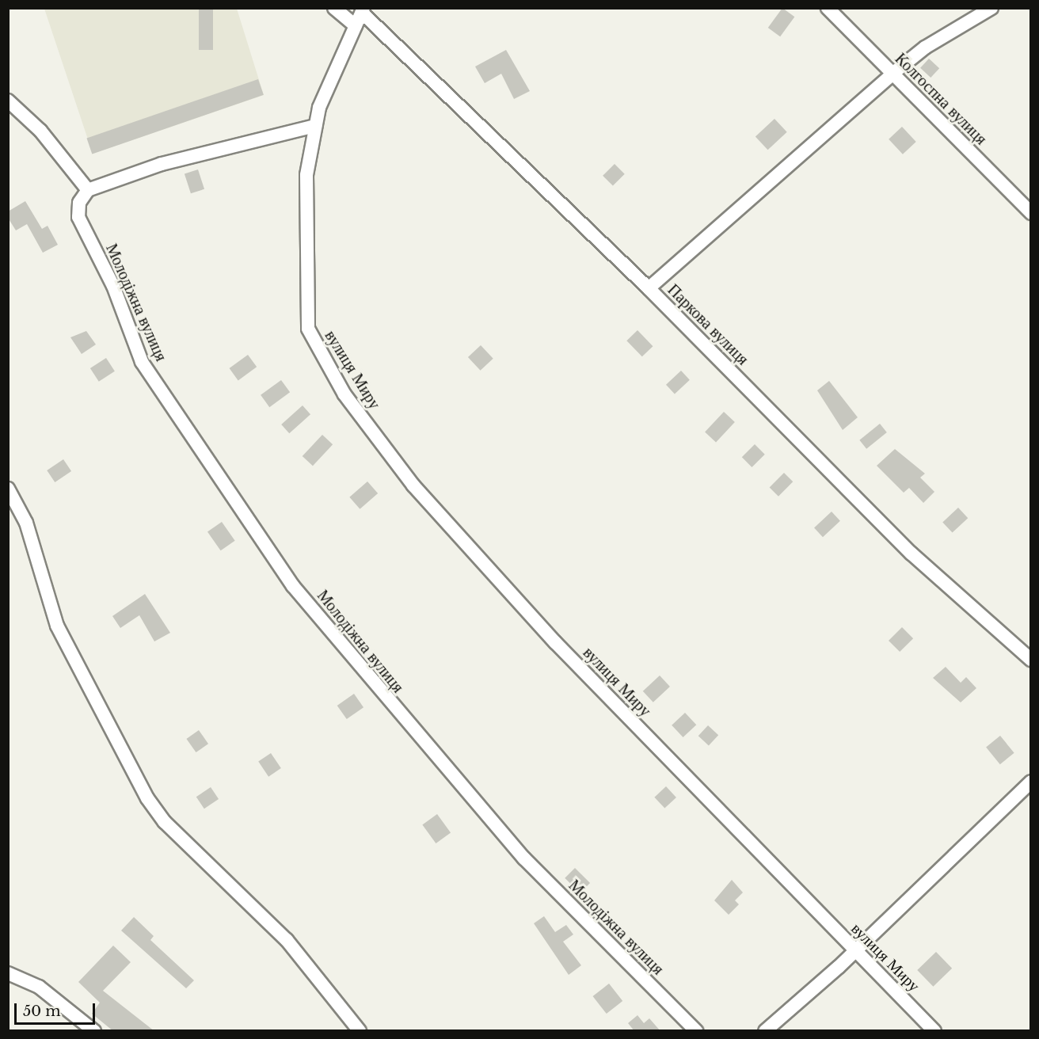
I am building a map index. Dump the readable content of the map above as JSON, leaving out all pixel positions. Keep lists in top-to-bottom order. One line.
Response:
{"streets":{"street":["Колгоспна вулиця","Молодіжна вулиця","Паркова вулиця","вулиця Миру"]},"scale_bar":"50 m"}
